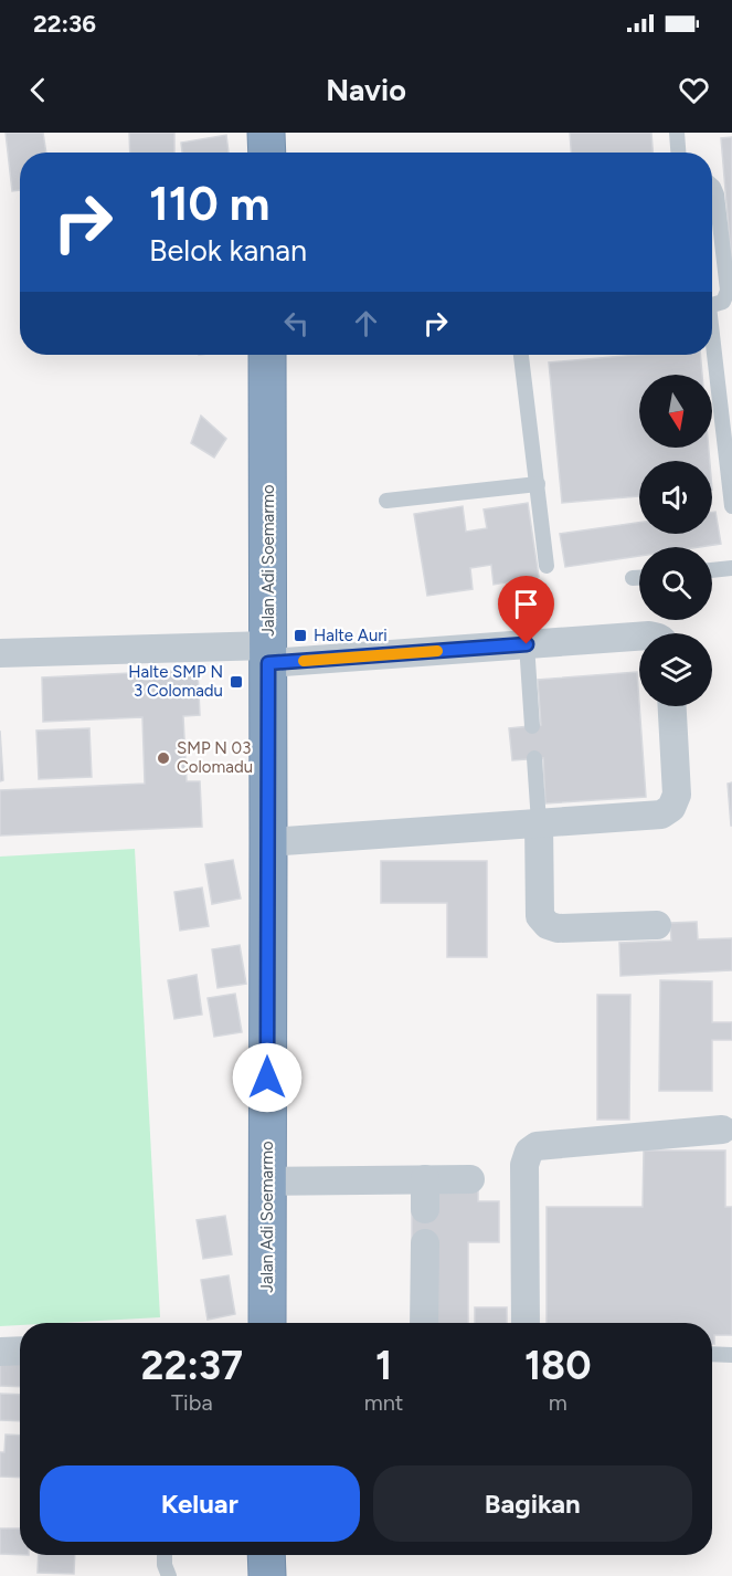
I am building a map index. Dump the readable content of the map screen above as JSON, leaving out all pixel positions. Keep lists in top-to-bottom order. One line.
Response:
{"streets":{"highway":["Jalan Adi Soemarmo"]},"places":{"transit":["Halte Auri","Halte SMP N 3 Colomadu"],"other":["SMP N 03 Colomadu"]},"north":"bottom","page":{"status":"22:36","header":"Navio","turn":["110 m","Belok kanan"],"eta":["22:37","Tiba","1","mnt","180","m"],"buttons":["Keluar","Bagikan"]}}
